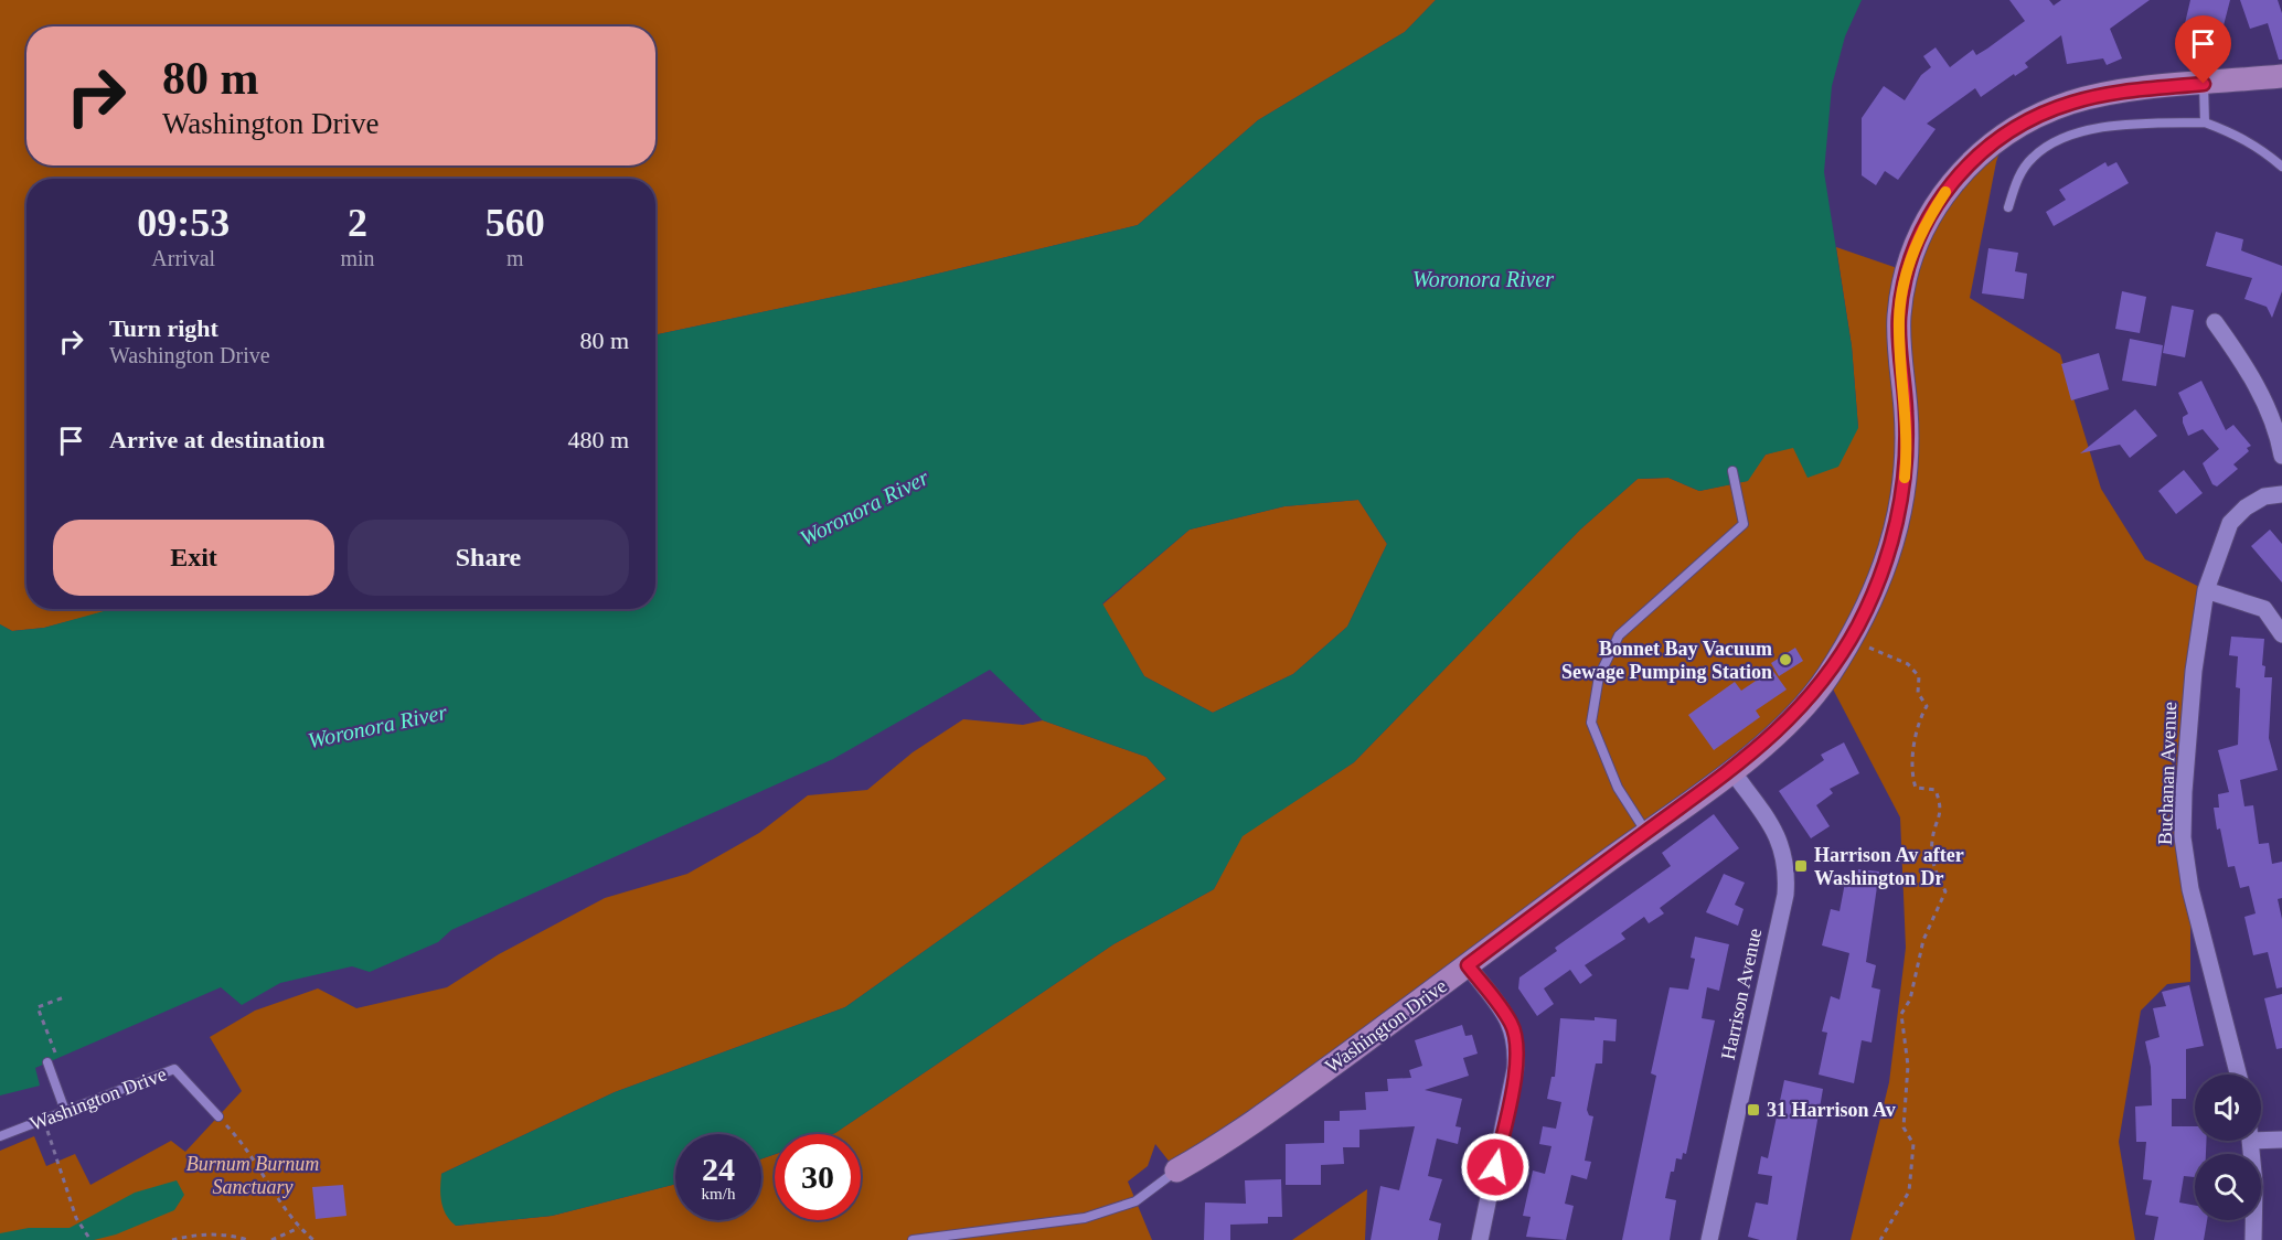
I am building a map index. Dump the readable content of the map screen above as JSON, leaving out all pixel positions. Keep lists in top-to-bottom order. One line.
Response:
{"streets":{"street":["Buchanan Avenue","Harrison Avenue","Washington Drive"]},"crossings":[["Harrison Avenue","Washington Drive"]],"water":["Woronora River"],"parks":["Burnum Burnum Sanctuary"],"places":{"other":["Bonnet Bay Vacuum Sewage Pumping Station"],"transit":["Harrison Av after Washington Dr","31 Harrison Av"]},"page":{"turn":["80 m","Washington Drive"],"eta":["09:53","Arrival","2","min","560","m"],"list":[{"name":"Turn right","note":"Washington Drive","value":"80 m"},{"name":"Arrive at destination","value":"480 m"}],"buttons":["Exit","Share"],"speed":"24 km/h","limit":"30"}}
